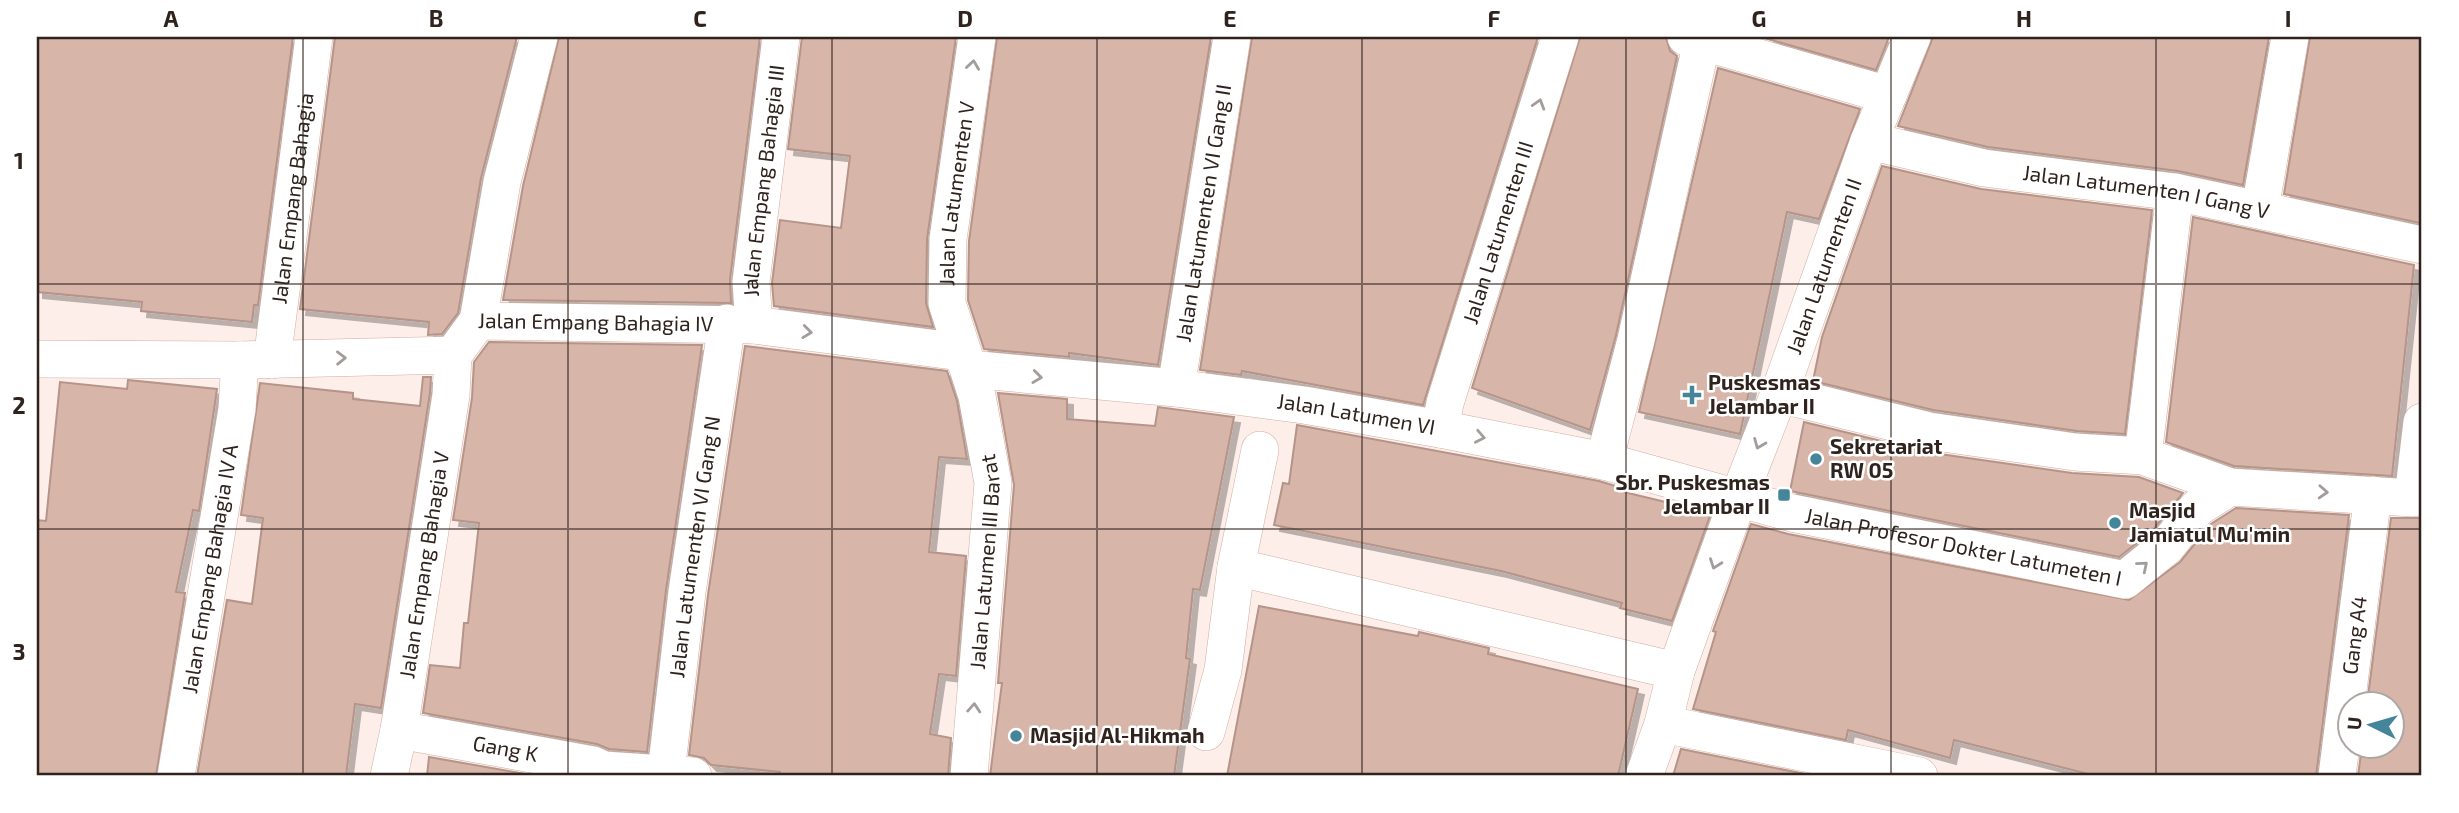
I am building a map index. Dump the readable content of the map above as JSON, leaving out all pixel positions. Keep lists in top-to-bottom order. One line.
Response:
{"streets":{"street":["Jalan Empang Bahagia III","Jalan Latumenten I Gang V","Jalan Latumenten V","Jalan Empang Bahagia","Jalan Latumenten VI Gang II","Jalan Latumenten III","Jalan Latumenten II","Jalan Empang Bahagia IV","Jalan Latumen VI","Jalan Profesor Dokter Latumeten I","Jalan Latumenten VI Gang N","Jalan Latumen III Barat","Jalan Empang Bahagia V","Jalan Empang Bahagia IV A","Gang A4","Gang K"]},"crossings":[["Jalan Empang Bahagia III","Jalan Empang Bahagia IV"],["Jalan Empang Bahagia III","Jalan Latumenten VI Gang N"],["Jalan Latumenten I Gang V","Jalan Latumenten II"],["Jalan Latumenten V","Jalan Empang Bahagia IV"],["Jalan Latumenten V","Jalan Latumen VI"],["Jalan Latumenten V","Jalan Latumen III Barat"],["Jalan Empang Bahagia","Jalan Empang Bahagia IV"],["Jalan Empang Bahagia","Jalan Empang Bahagia IV A"],["Jalan Latumenten VI Gang II","Jalan Latumen VI"],["Jalan Latumenten III","Jalan Latumen VI"],["Jalan Latumenten II","Jalan Latumen VI"],["Jalan Latumenten II","Jalan Profesor Dokter Latumeten I"],["Jalan Empang Bahagia IV","Jalan Latumen VI"],["Jalan Empang Bahagia IV","Jalan Latumenten VI Gang N"],["Jalan Empang Bahagia IV","Jalan Latumen III Barat"],["Jalan Empang Bahagia IV","Jalan Empang Bahagia V"],["Jalan Empang Bahagia IV","Jalan Empang Bahagia IV A"],["Jalan Latumen VI","Jalan Profesor Dokter Latumeten I"],["Jalan Latumen VI","Jalan Latumen III Barat"],["Jalan Latumenten VI Gang N","Gang K"],["Jalan Empang Bahagia V","Gang K"]],"one_way":["Jalan Latumenten V","Jalan Empang Bahagia IV"],"places":{"health":["Puskesmas Jelambar II"],"other":["Sekretariat RW 05","Masjid Jamiatul Mu'min","Masjid Al-Hikmah"],"transit":["Sbr. Puskesmas Jelambar II"]},"north":"left","grid":{"columns":["A","B","C","D","E","F","G","H","I"],"rows":["1","2","3"]}}
